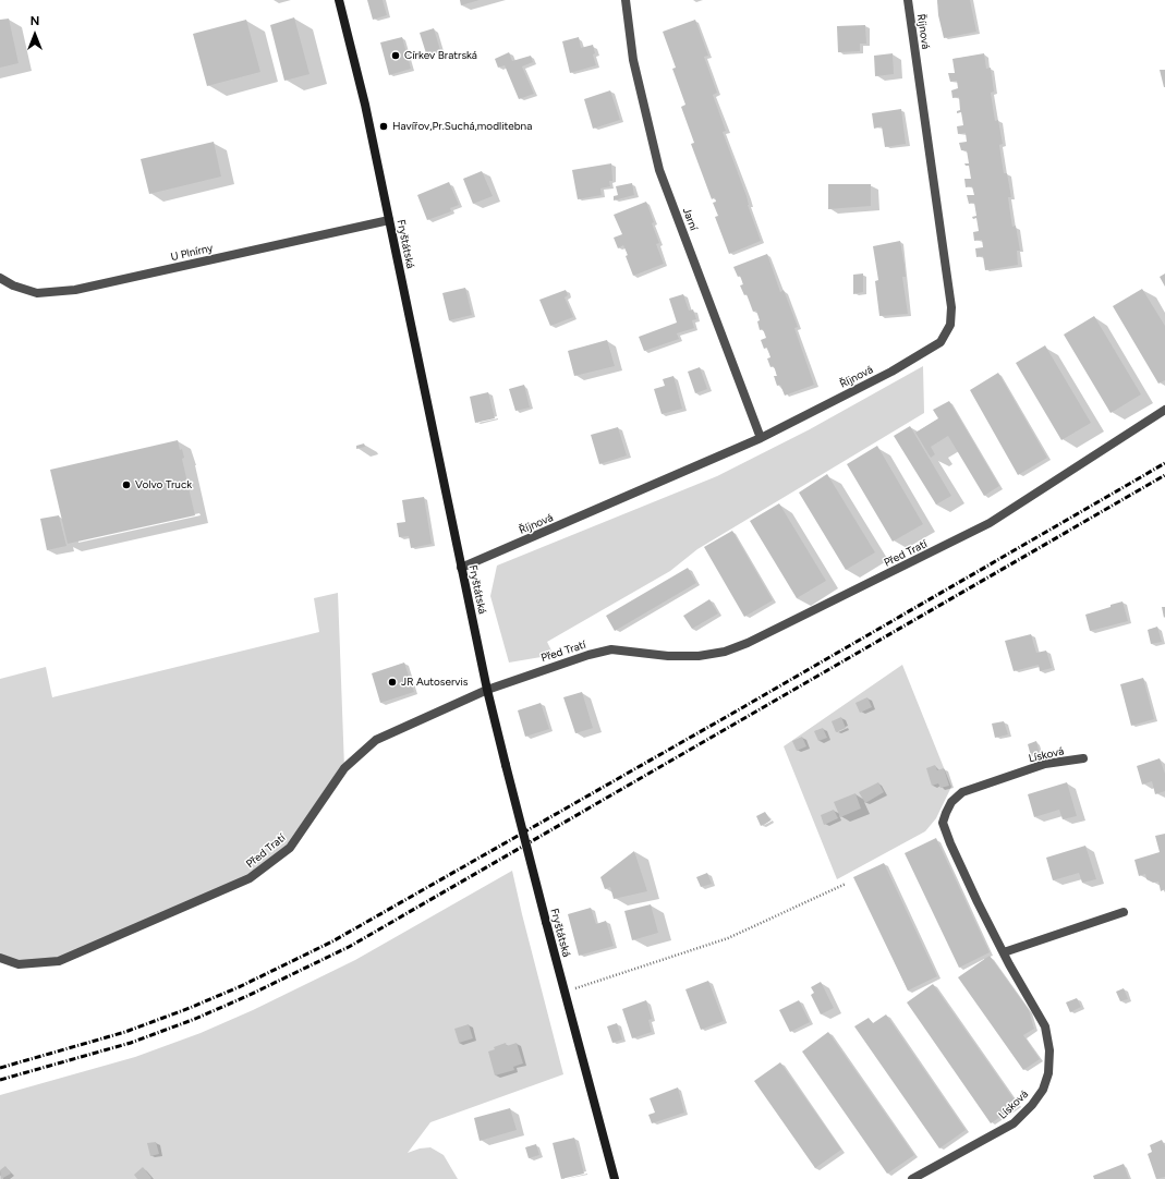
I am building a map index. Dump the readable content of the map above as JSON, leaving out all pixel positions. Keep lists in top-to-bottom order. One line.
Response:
{"streets":{"street":["Říjnová","Jarní","Fryštátská","U Plnírny","Před Tratí","Lísková"]},"crossings":[["Říjnová","Jarní"],["Říjnová","Fryštátská"],["Fryštátská","U Plnírny"],["Fryštátská","Před Tratí"]],"places":["Církev Bratrská","Havířov,Pr.Suchá,modlitebna","Volvo Truck","JR Autoservis"],"north":"top"}
